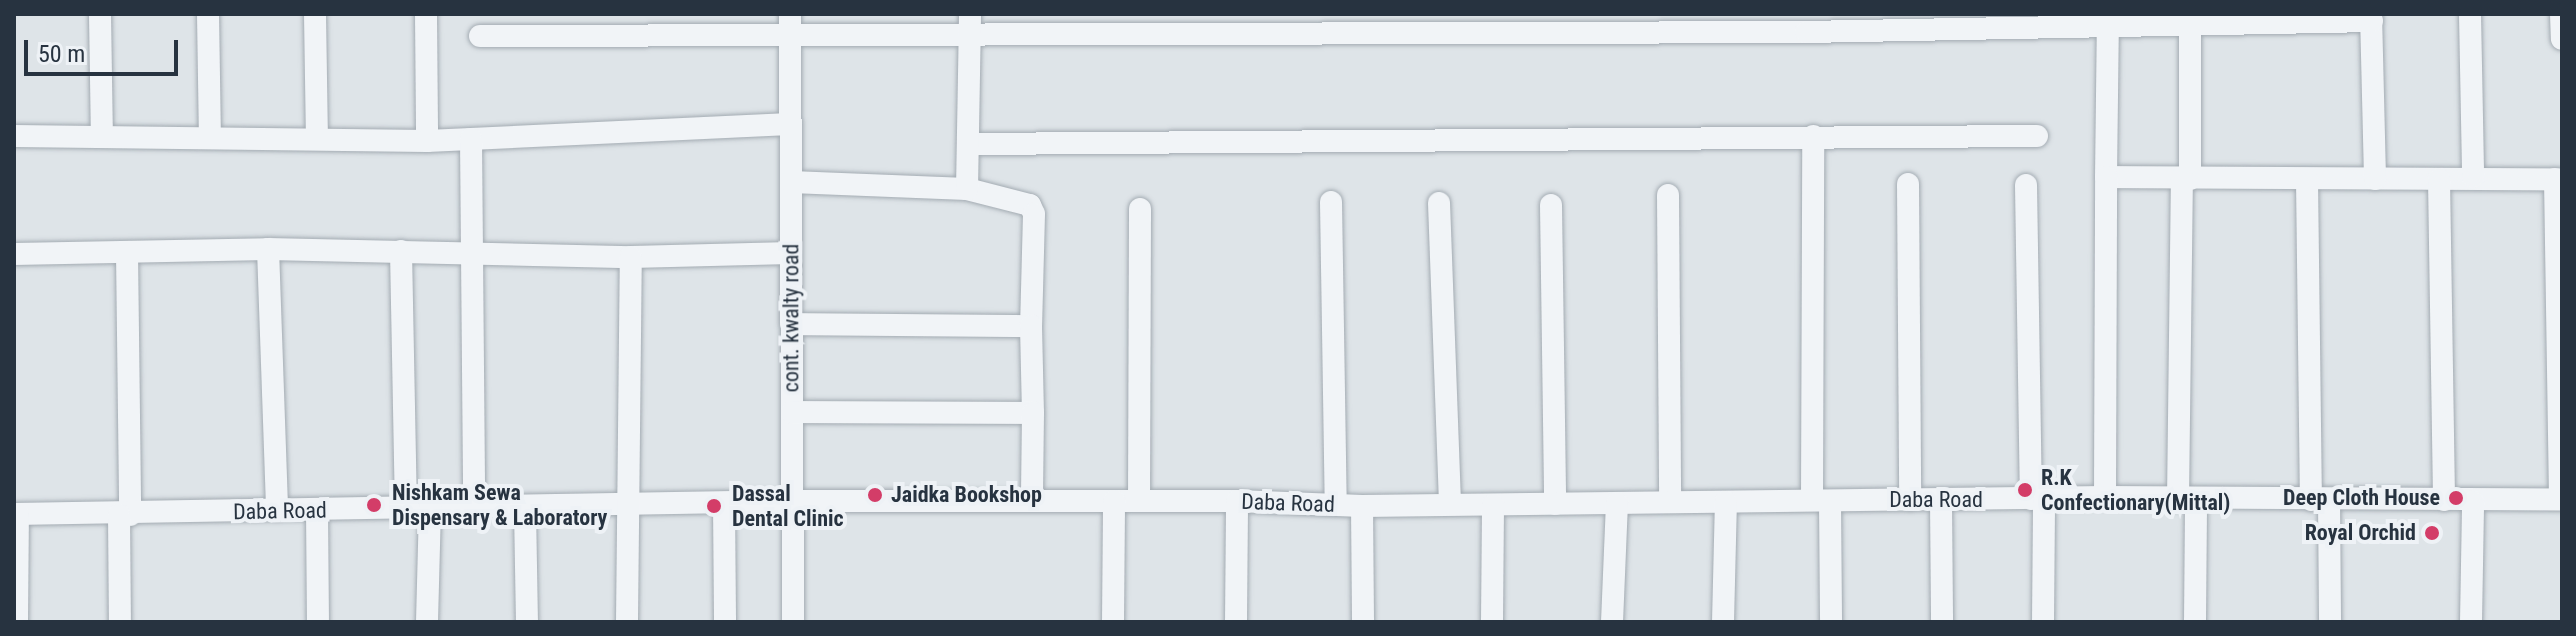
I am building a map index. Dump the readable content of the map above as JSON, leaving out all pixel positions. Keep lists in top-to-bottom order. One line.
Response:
{"streets":{"street":["cont. kwalty road","Daba Road"]},"crossings":[["cont. kwalty road","Daba Road"]],"places":["R.K Confectionary(Mittal)","Jaidka Bookshop","Deep Cloth House","Nishkam Sewa Dispensary & Laboratory","Dassal Dental Clinic","Royal Orchid"],"scale_bar":"50 m"}
